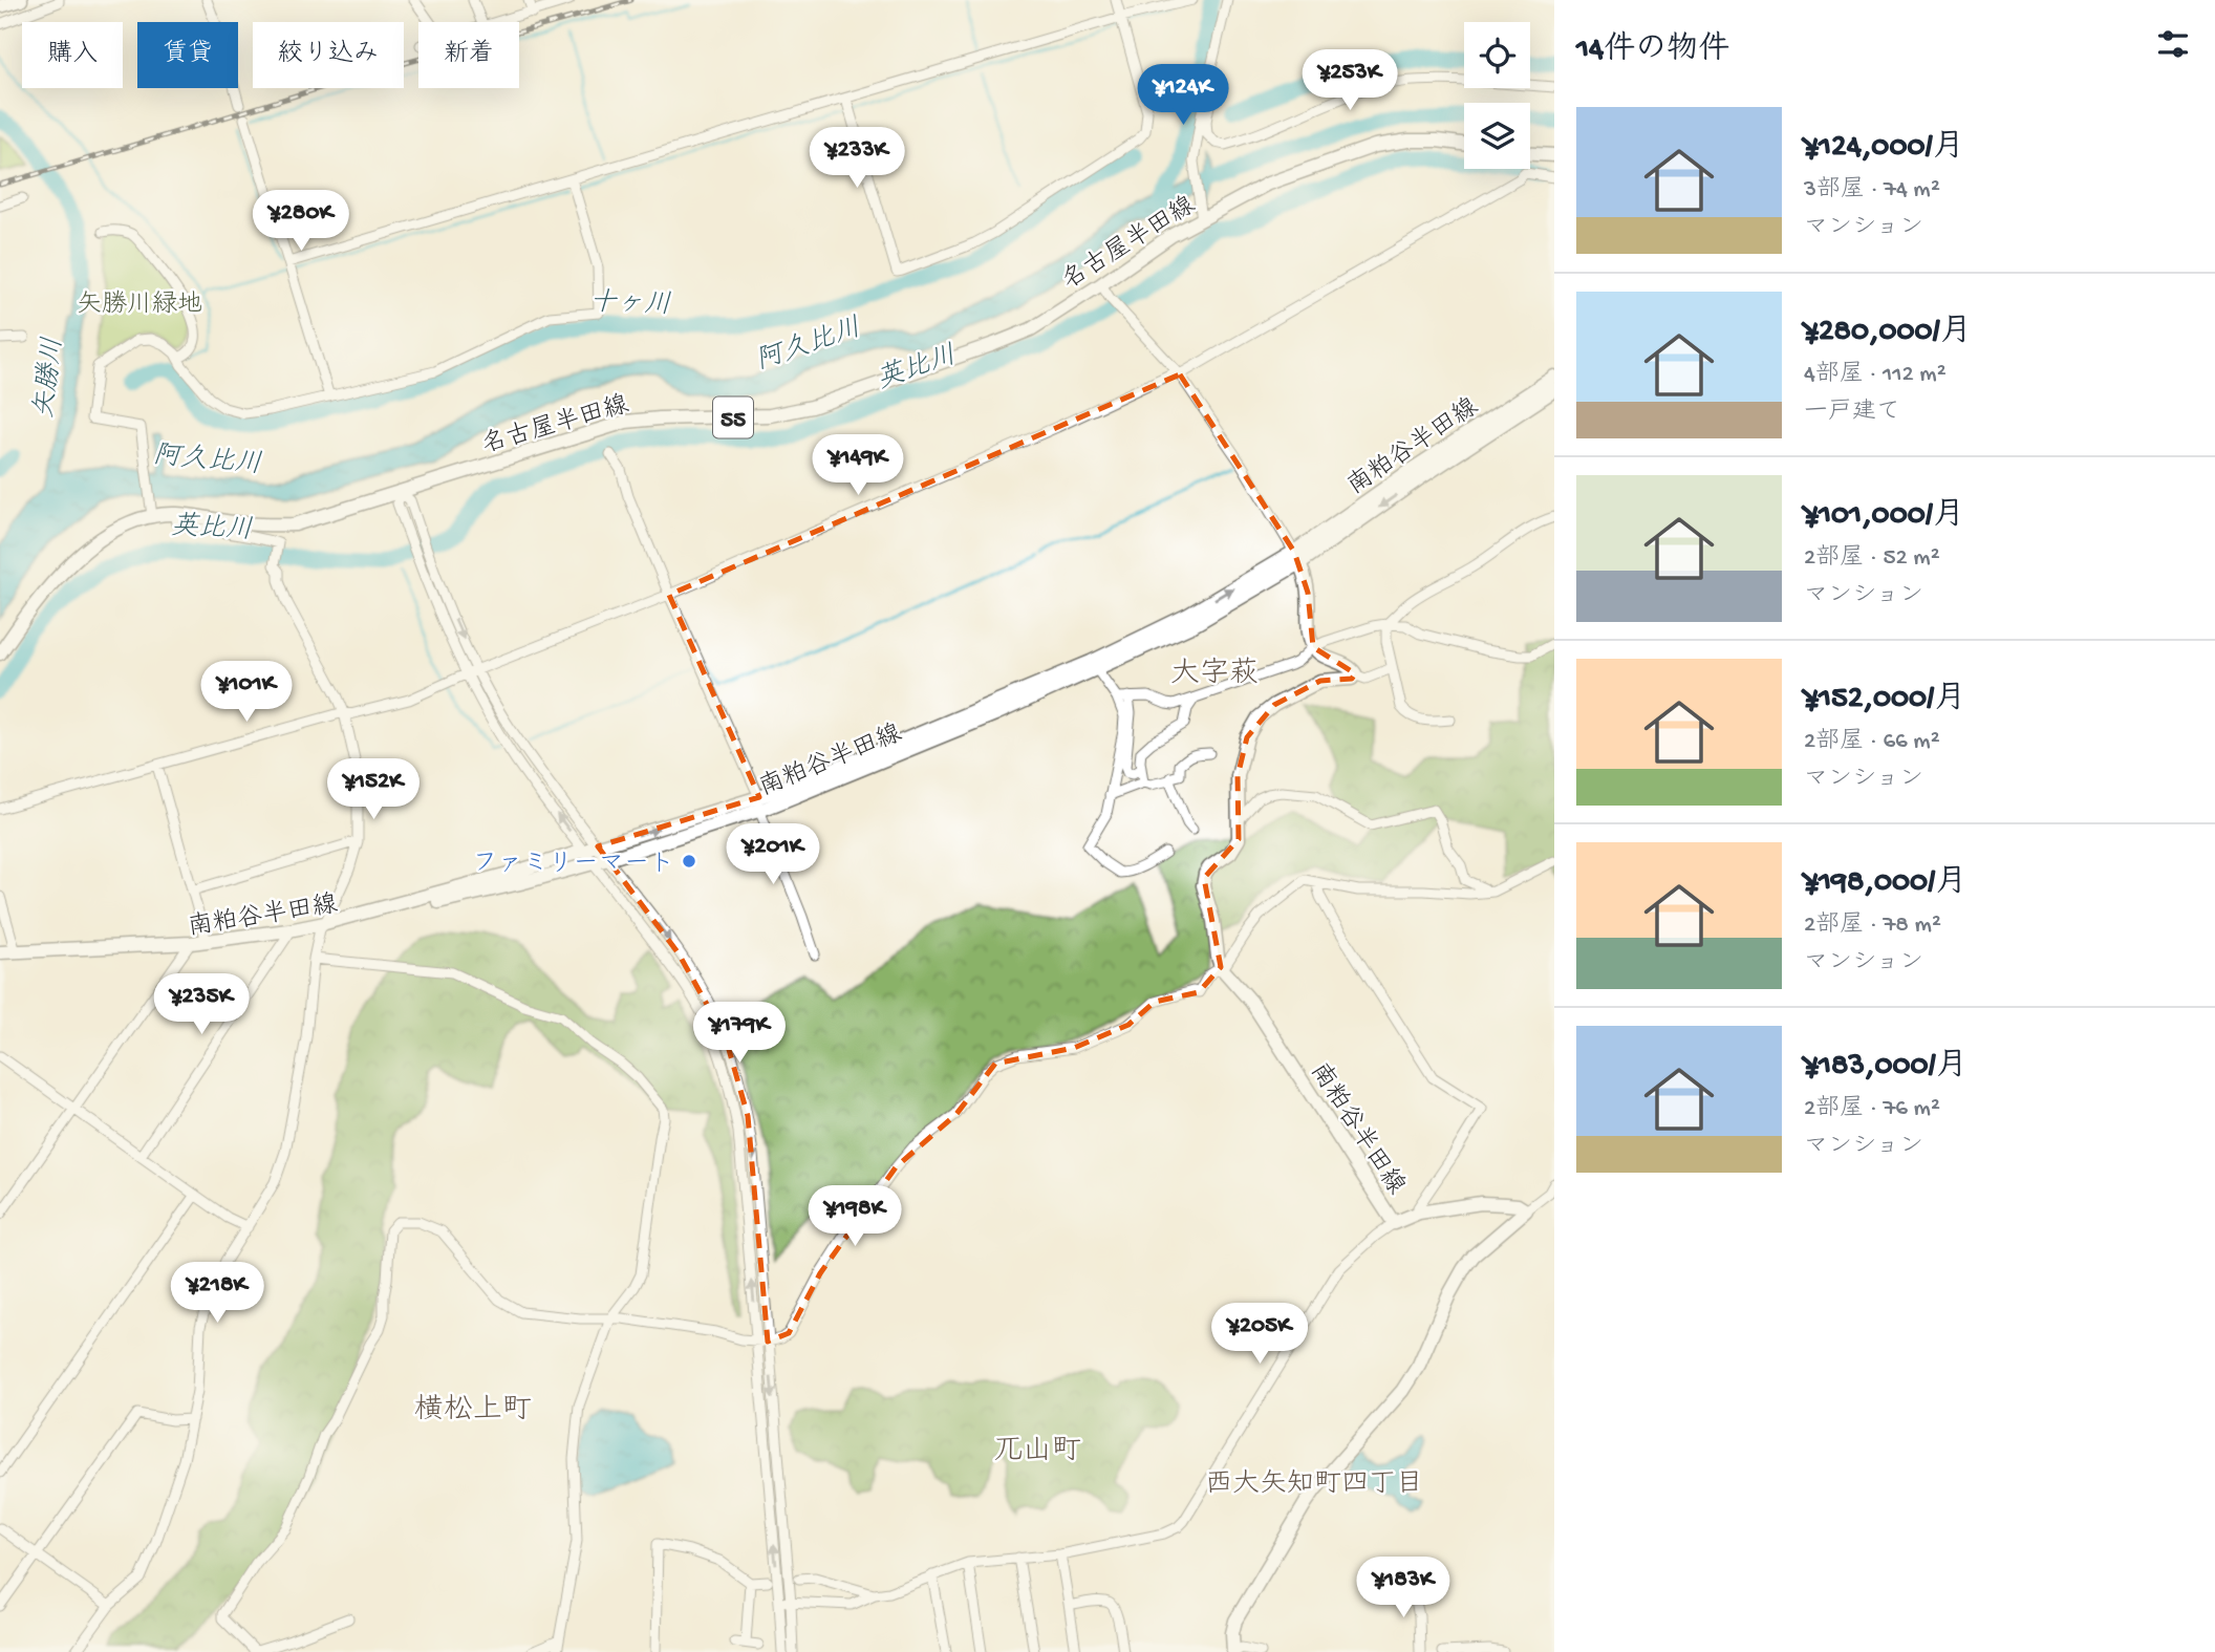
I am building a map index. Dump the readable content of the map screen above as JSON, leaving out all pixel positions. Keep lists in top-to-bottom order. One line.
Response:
{"streets":{"main road":["名古屋半田線","55","南粕谷半田線"]},"districts":["大字萩","横松上町","兀山町","西大矢知町四丁目"],"water":["十ヶ川","阿久比川","英比川","矢勝川"],"parks":["矢勝川緑地"],"places":["ファミリーマート"],"page":{"heading":"14件の物件","chip":["購入","賃貸","絞り込み","新着"],"price":["¥253K","¥124K","¥233K","¥280K","¥149K","¥101K","¥152K","¥201K","¥235K","¥179K","¥198K","¥218K","¥205K","¥183K"],"list":[{"name":"¥124,000/月","note":"3部屋 · 74 m² · マンション"},{"name":"¥280,000/月","note":"4部屋 · 112 m² · 一戸建て"},{"name":"¥101,000/月","note":"2部屋 · 52 m² · マンション"},{"name":"¥152,000/月","note":"2部屋 · 66 m² · マンション"},{"name":"¥198,000/月","note":"2部屋 · 78 m² · マンション"},{"name":"¥183,000/月","note":"2部屋 · 76 m² · マンション"}]}}
